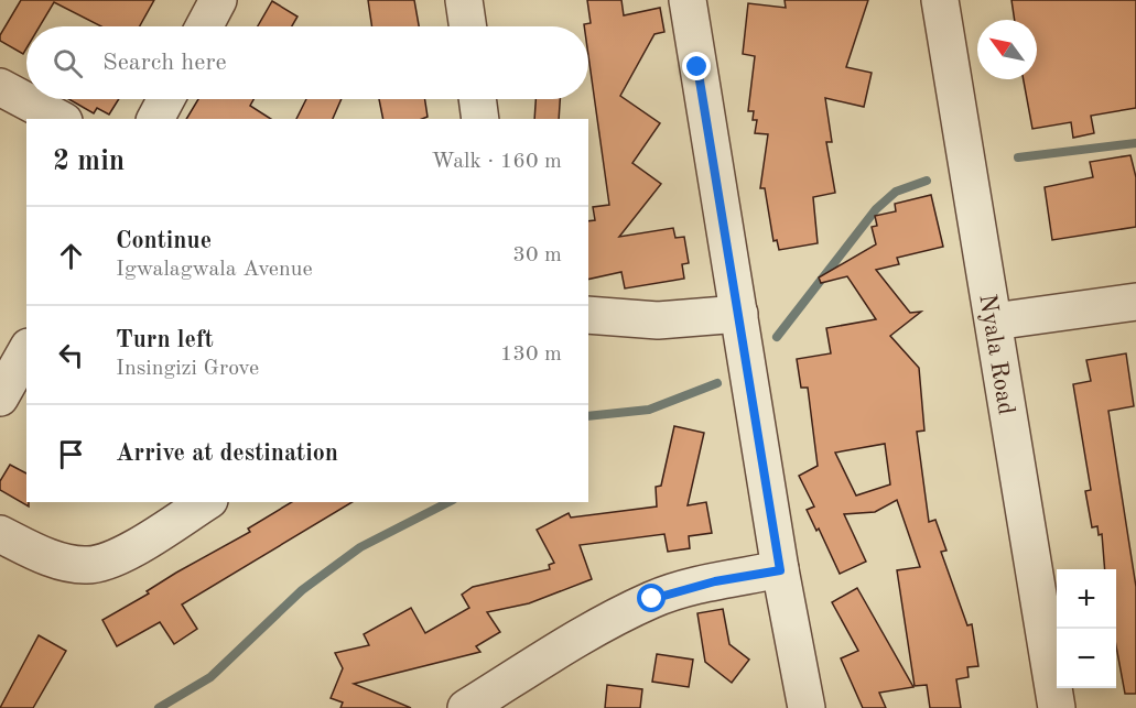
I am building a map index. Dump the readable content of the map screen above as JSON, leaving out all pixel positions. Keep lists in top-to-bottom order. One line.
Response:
{"streets":{"street":["Nyala Road"]},"north":"top left","page":{"search":"Search here","heading":["2 min","Walk · 160 m"],"list":[["Continue","Igwalagwala Avenue","30 m"],["Turn left","Insingizi Grove","130 m"],"Arrive at destination"],"map_buttons":["+","−"]}}
